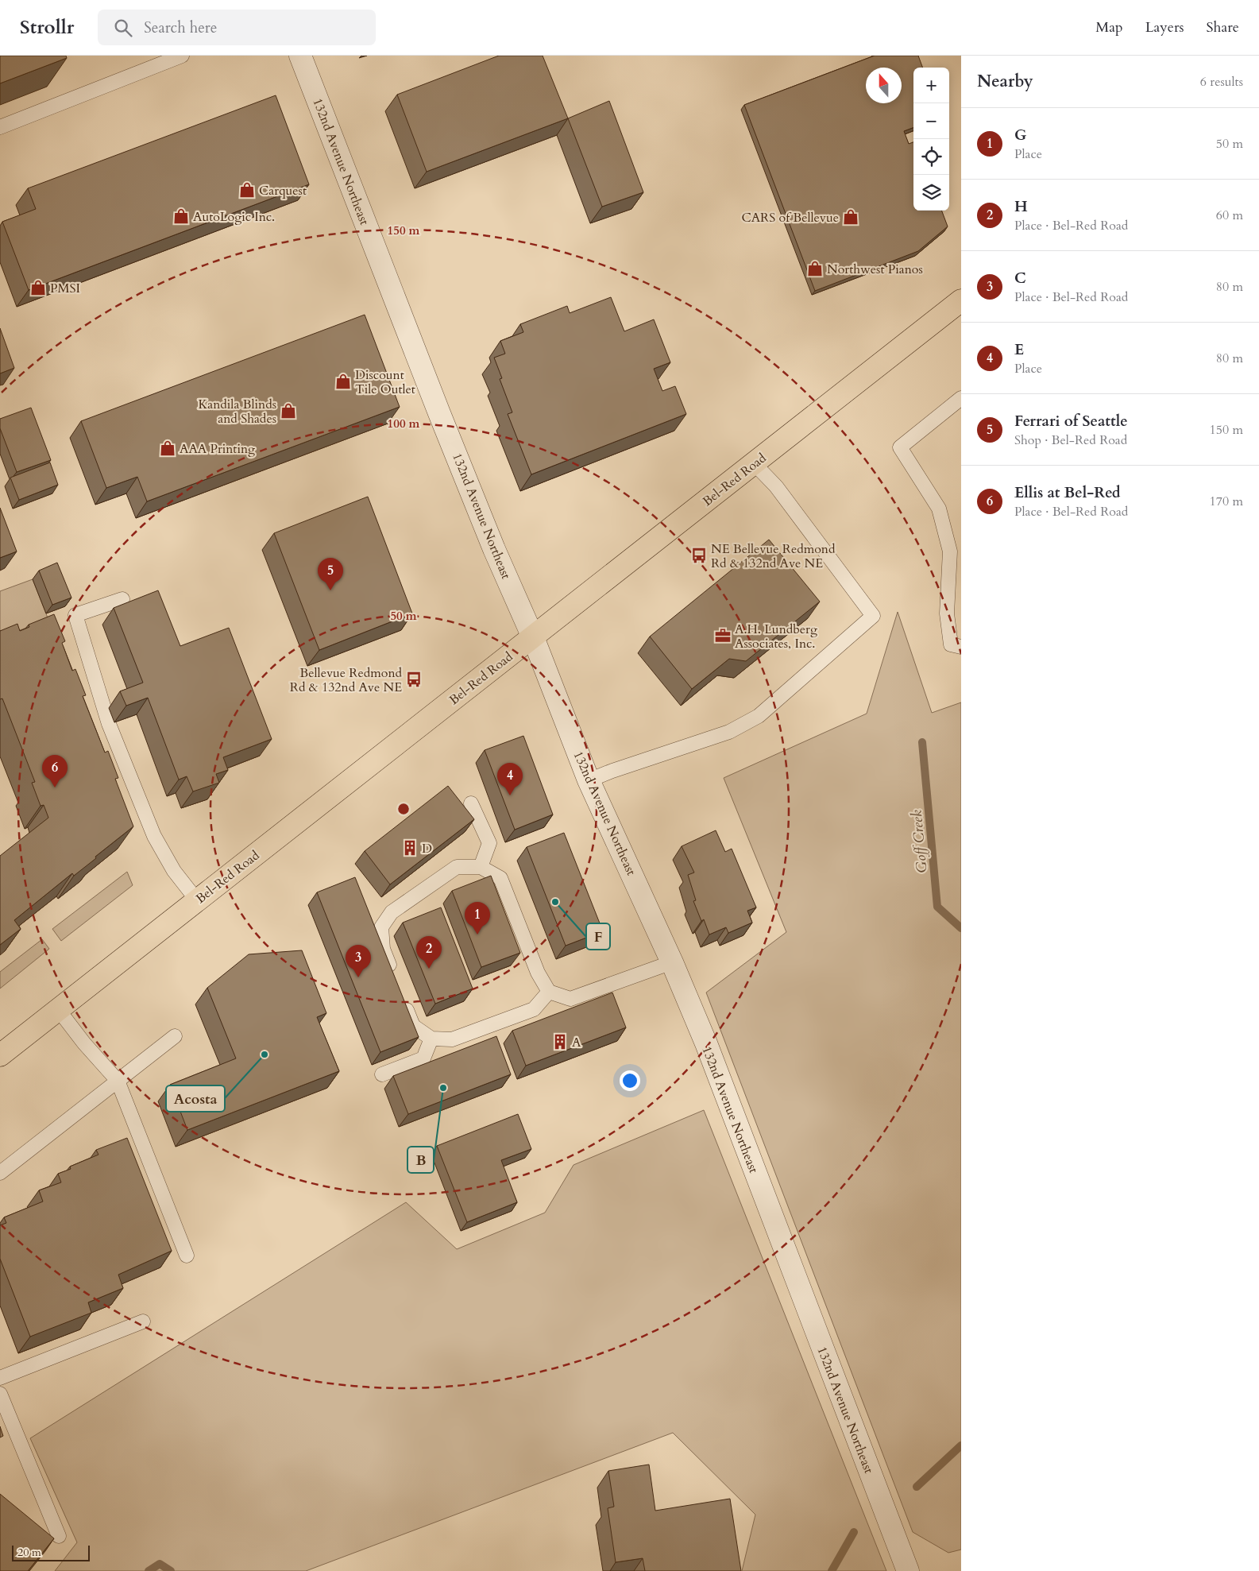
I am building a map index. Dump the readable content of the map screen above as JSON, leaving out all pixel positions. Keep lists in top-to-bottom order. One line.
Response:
{"streets":{"main road":["Bel-Red Road"],"street":["132nd Avenue Northeast"]},"crossings":[["132nd Avenue Northeast","Bel-Red Road"]],"water":["Goff Creek"],"places":{"shop":["Carquest","AutoLogic Inc.","CARS of Bellevue","Northwest Pianos","PMSI","Discount Tile Outlet","Kandila Blinds and Shades","AAA Printing"],"bus stop":["NE Bellevue Redmond Rd & 132nd Ave NE","Bellevue Redmond Rd & 132nd Ave NE"],"office":["A.H. Lundberg Associates, Inc."],"building":["D","A"],"other":["F","Acosta","B"]},"scale_bar":"20 m","north":"top","page":{"header":"Strollr","search":"Search here","nav":["Map","Layers","Share"],"heading":["Nearby","6 results"],"map_buttons":["+","−"],"list":[{"mark":"1","name":"G","note":"Place","value":"50 m"},{"mark":"2","name":"H","note":"Place · Bel-Red Road","value":"60 m"},{"mark":"3","name":"C","note":"Place · Bel-Red Road","value":"80 m"},{"mark":"4","name":"E","note":"Place","value":"80 m"},{"mark":"5","name":"Ferrari of Seattle","note":"Shop · Bel-Red Road","value":"150 m"},{"mark":"6","name":"Ellis at Bel-Red","note":"Place · Bel-Red Road","value":"170 m"}],"pins":["5","6","4","1","2","3"],"scale":"20 m"},"rings":["150 m","100 m","50 m"]}
